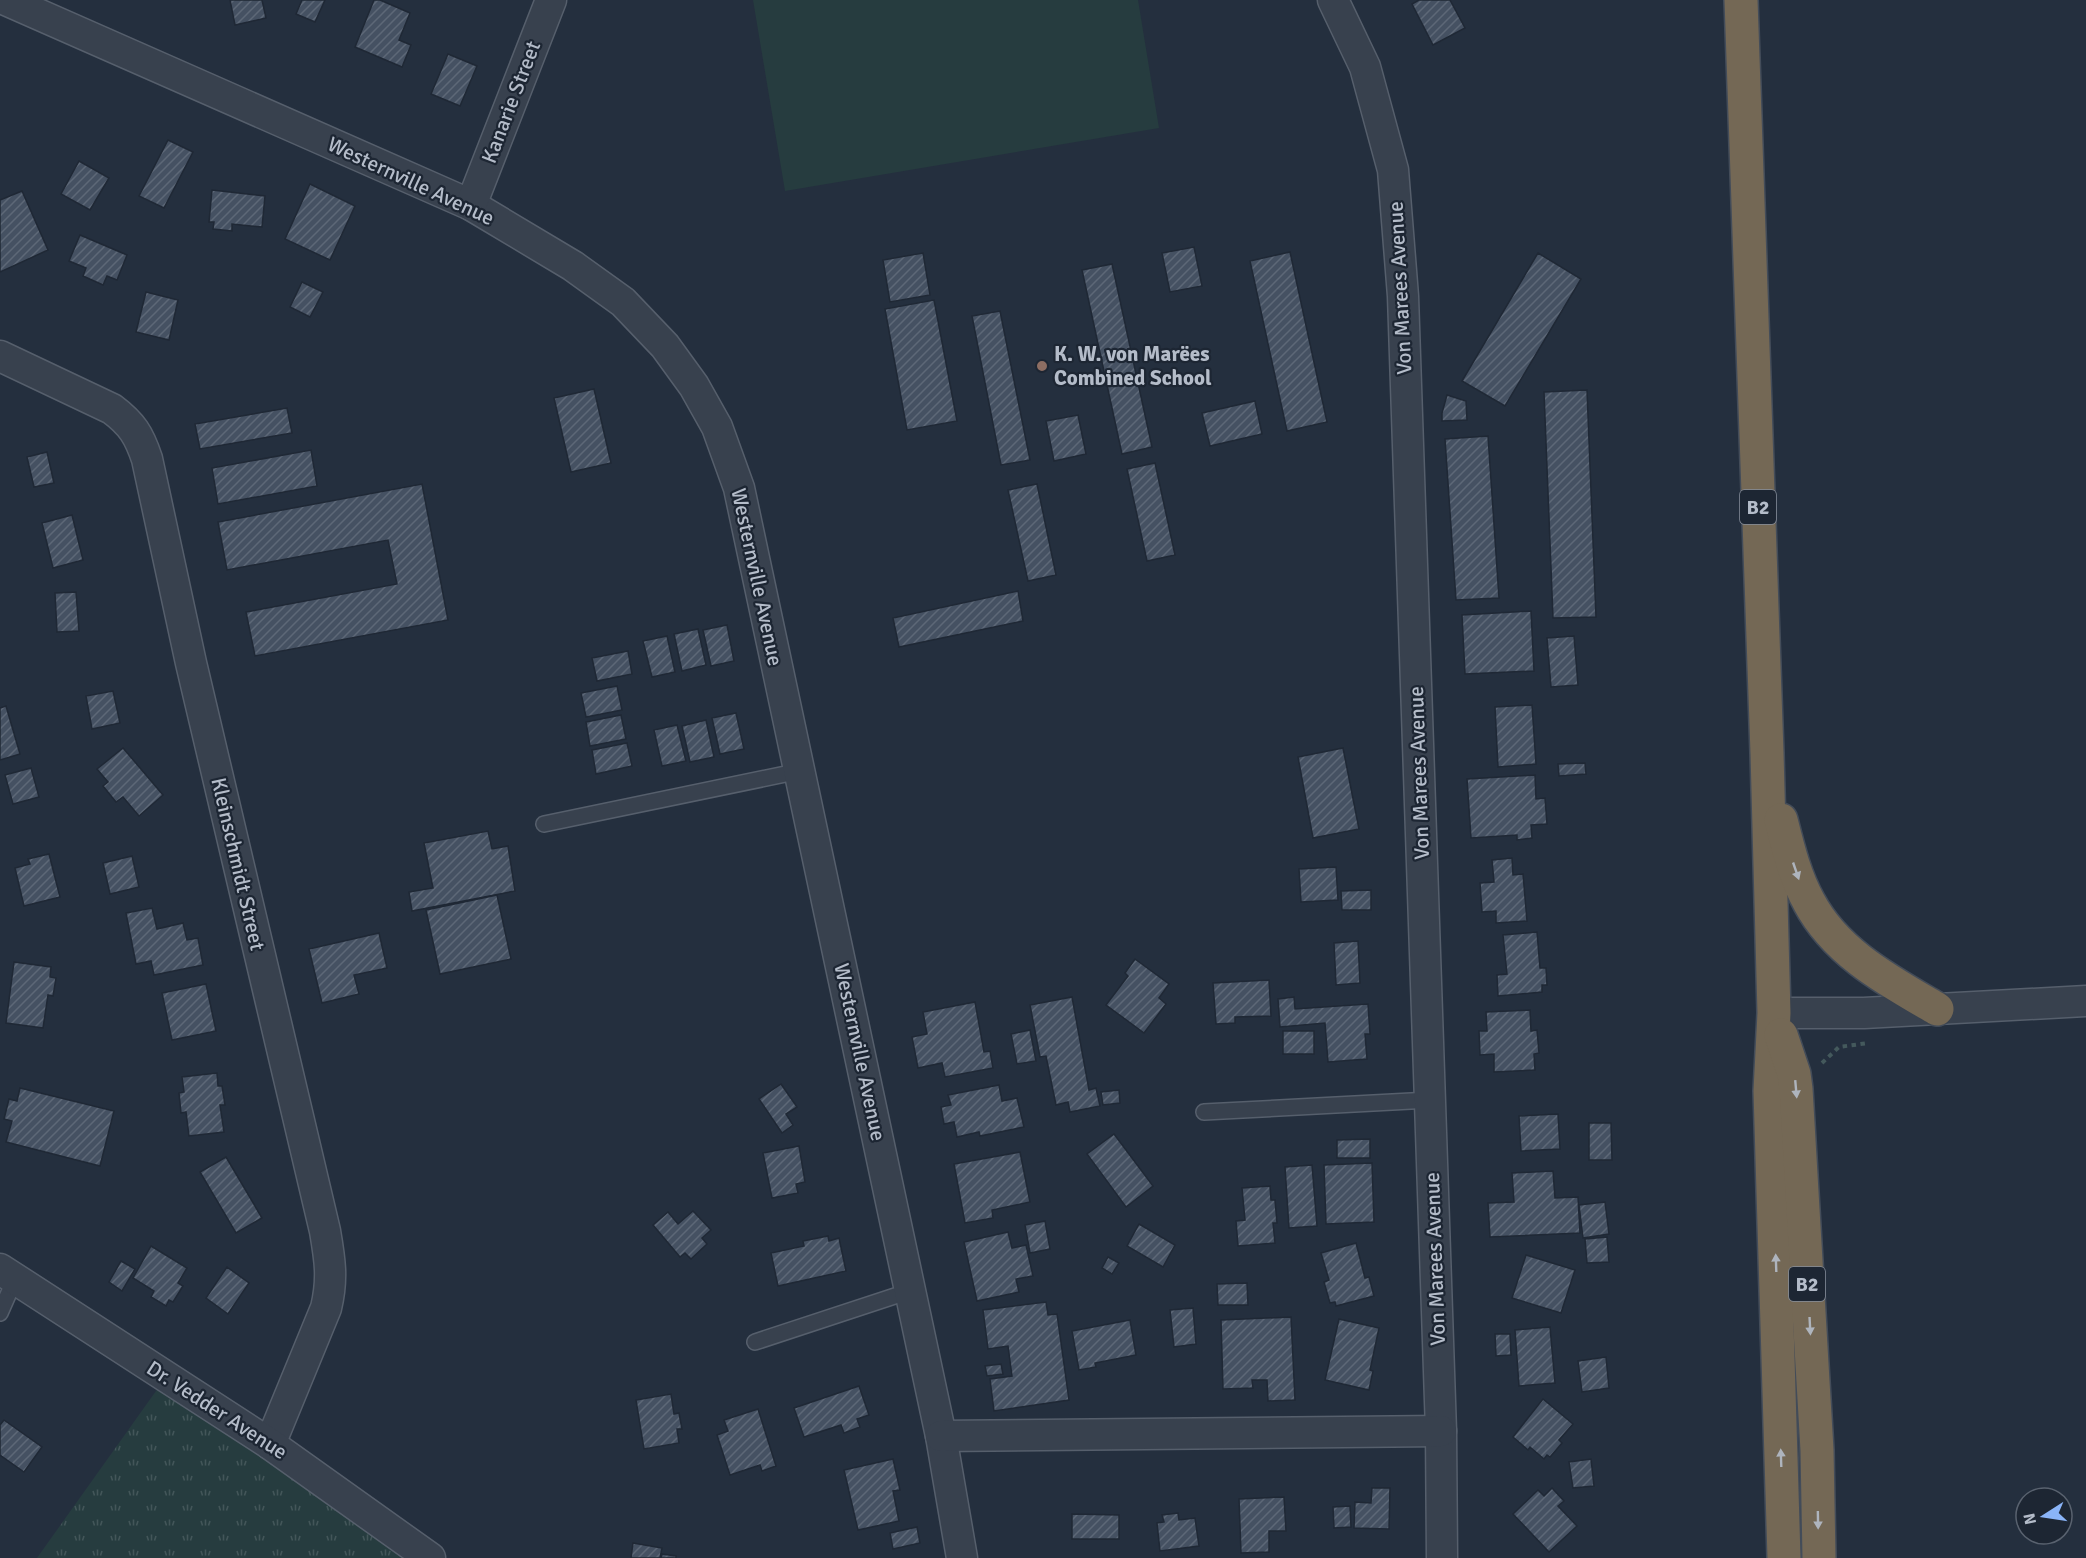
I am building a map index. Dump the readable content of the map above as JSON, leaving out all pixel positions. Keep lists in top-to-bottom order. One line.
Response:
{"streets":{"highway":["B2"],"street":["Kanarie Street","Westernville Avenue","Von Marees Avenue","Kleinschmidt Street","Dr. Vedder Avenue"]},"crossings":[["Kanarie Street","Westernville Avenue"],["Kleinschmidt Street","Dr. Vedder Avenue"]],"places":["K. W. von Marëes Combined School"],"north":"left"}
